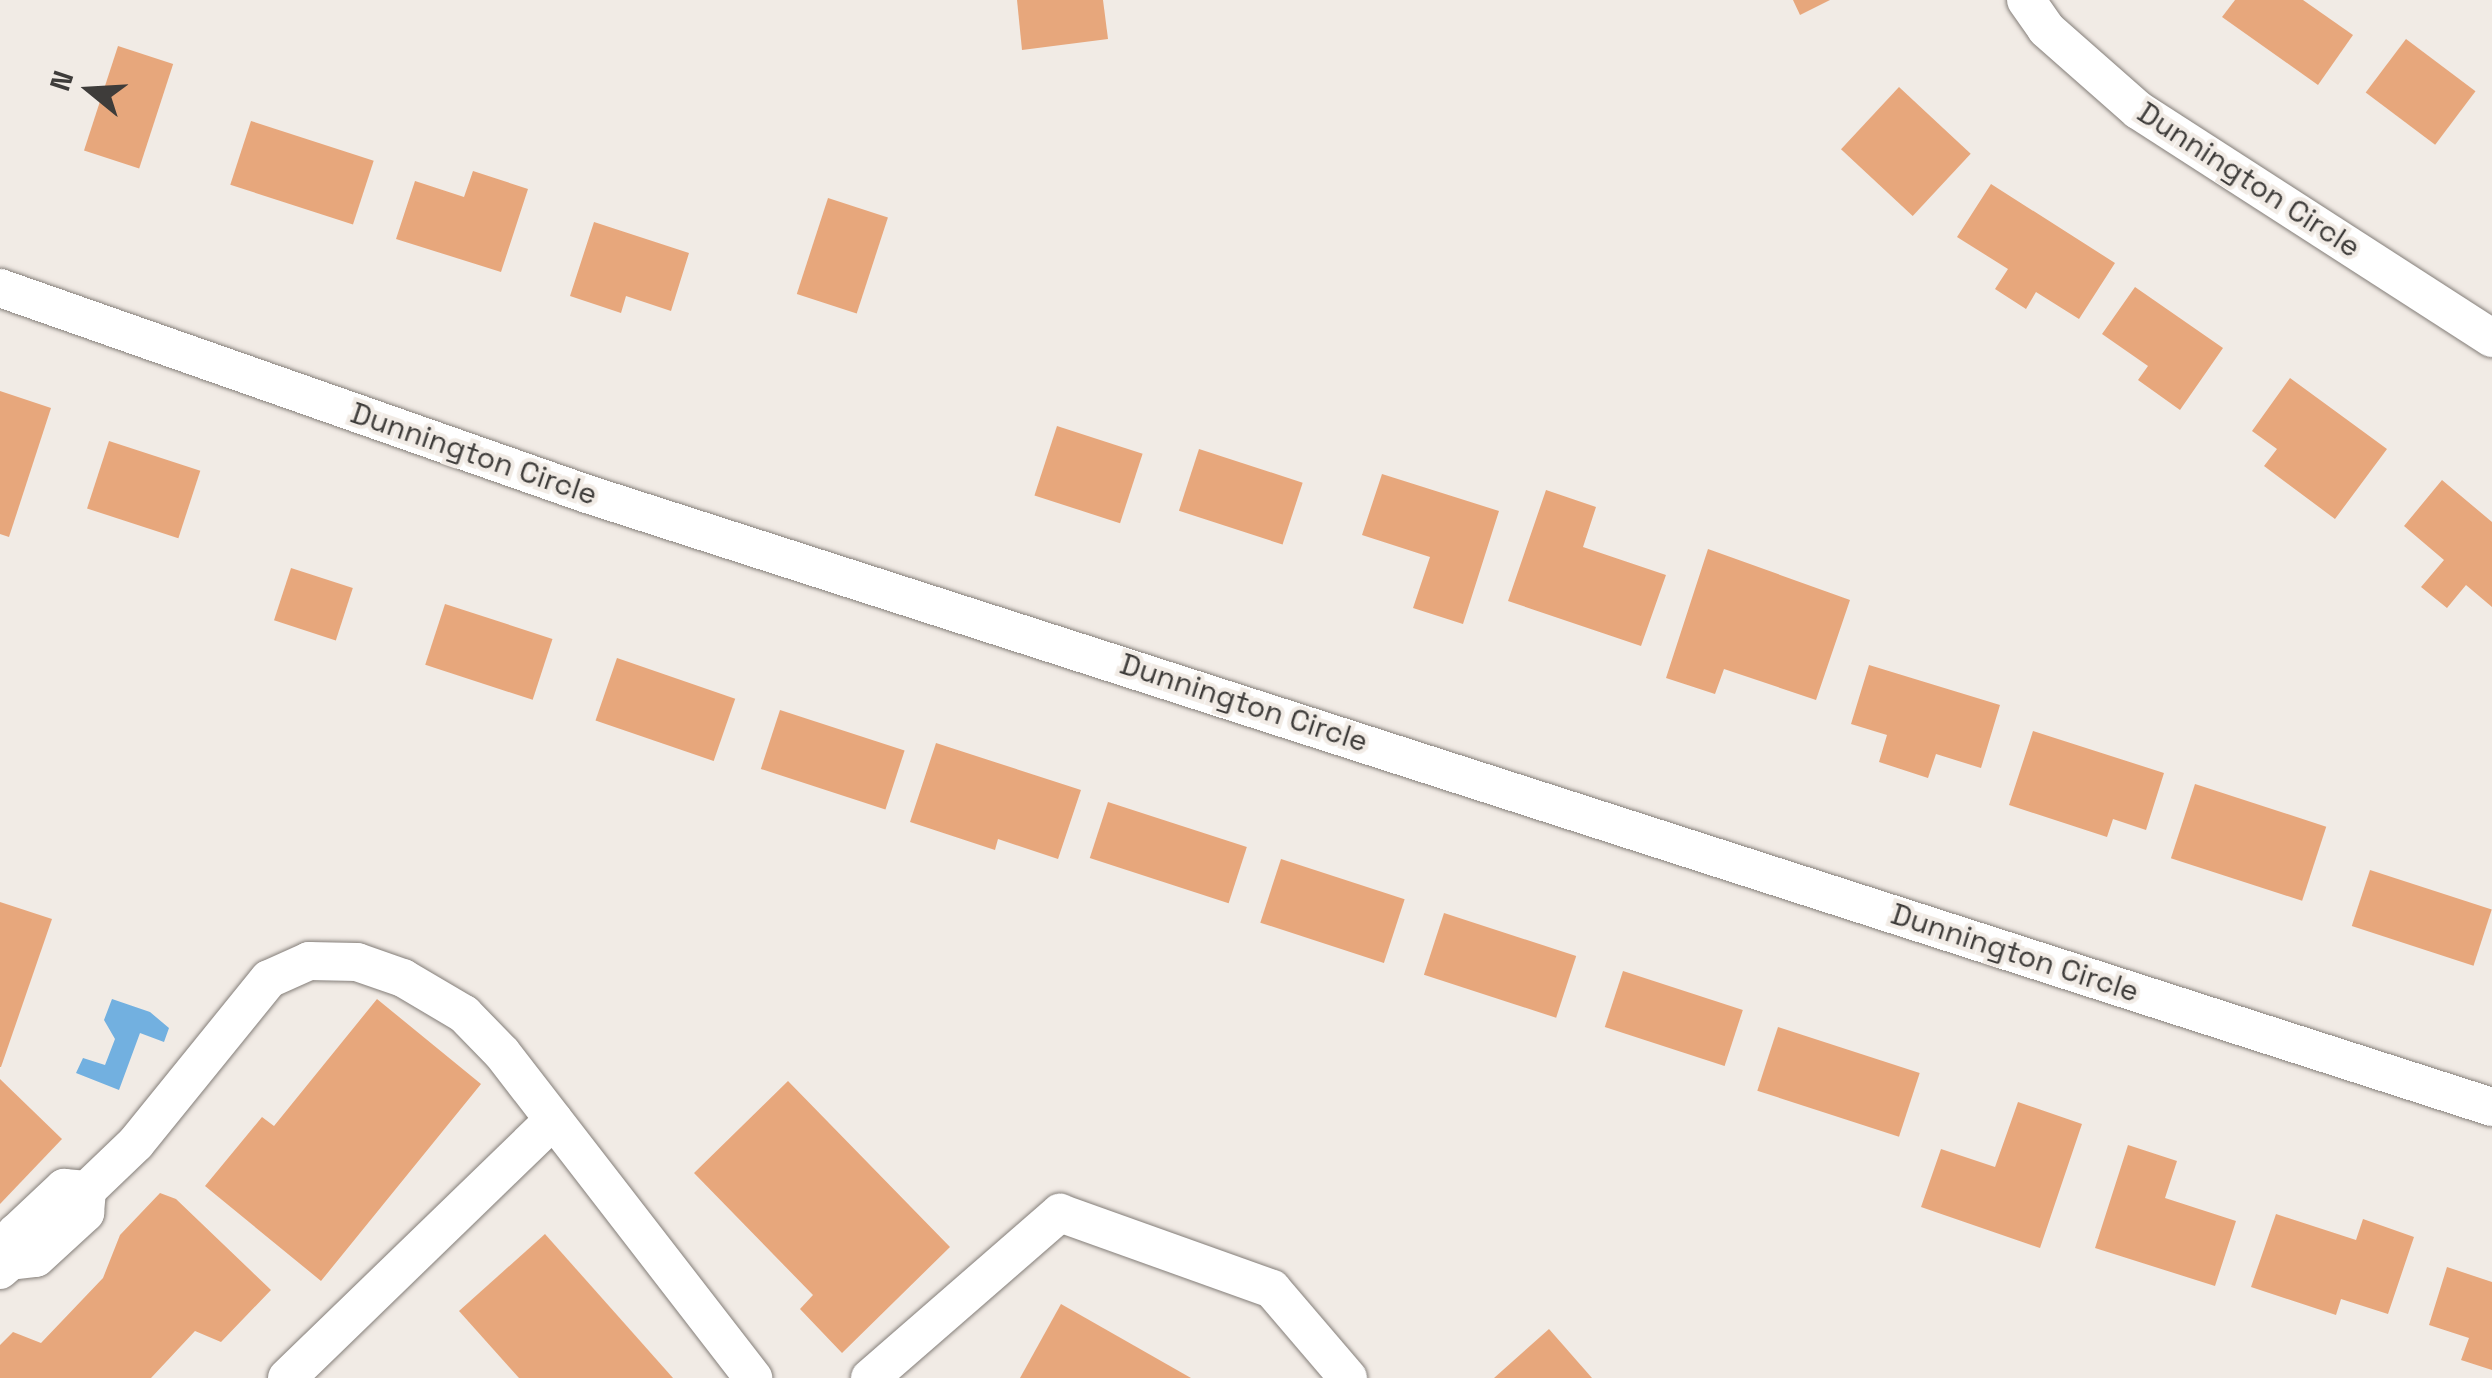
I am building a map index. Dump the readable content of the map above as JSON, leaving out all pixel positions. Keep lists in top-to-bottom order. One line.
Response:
{"streets":{"street":["Dunnington Circle"]},"north":"left"}
